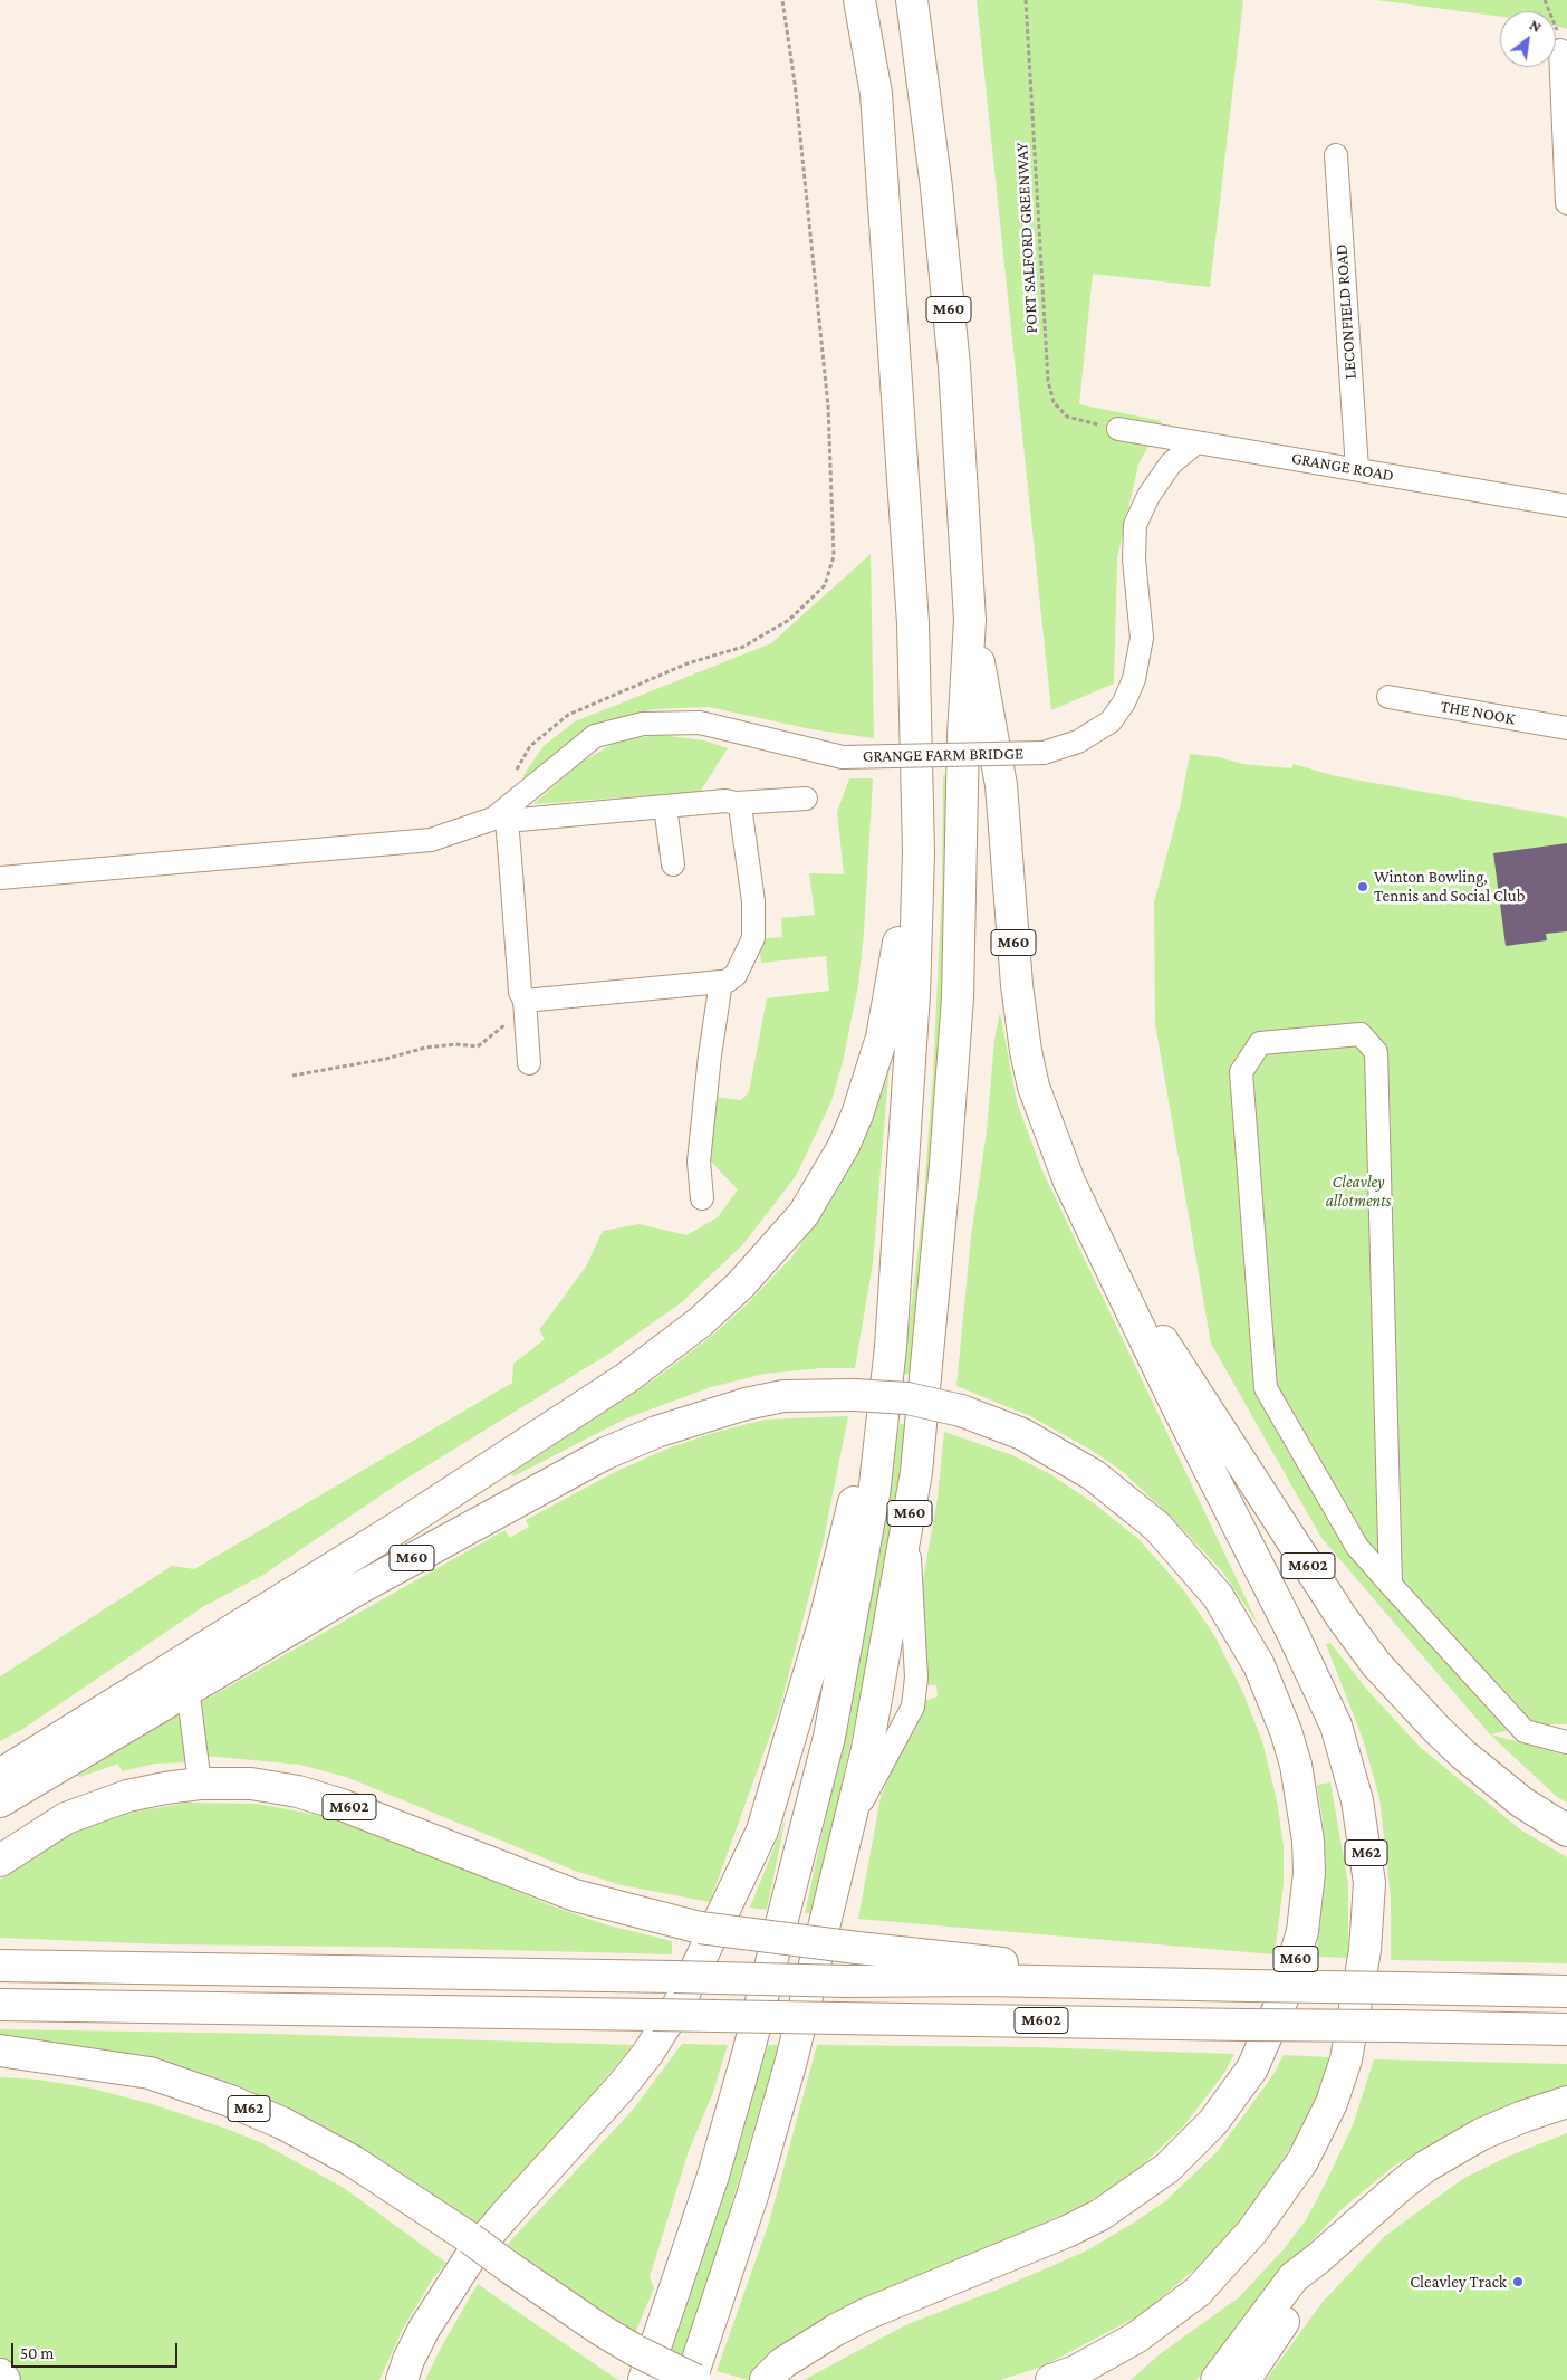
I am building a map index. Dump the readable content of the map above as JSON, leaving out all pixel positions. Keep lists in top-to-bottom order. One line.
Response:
{"streets":{"highway":["M60","M602","M62"],"street":["LECONFIELD ROAD","GRANGE ROAD","THE NOOK","GRANGE FARM BRIDGE"],"path":["PORT SALFORD GREENWAY"]},"crossings":[["PORT SALFORD GREENWAY","GRANGE ROAD"],["M60","M602"],["M60","M62"],["LECONFIELD ROAD","GRANGE ROAD"],["GRANGE ROAD","GRANGE FARM BRIDGE"],["M602","M62"]],"parks":["Cleavley allotments"],"places":["Winton Bowling, Tennis and Social Club","Cleavley Track"],"scale_bar":"50 m","north":"top right"}
